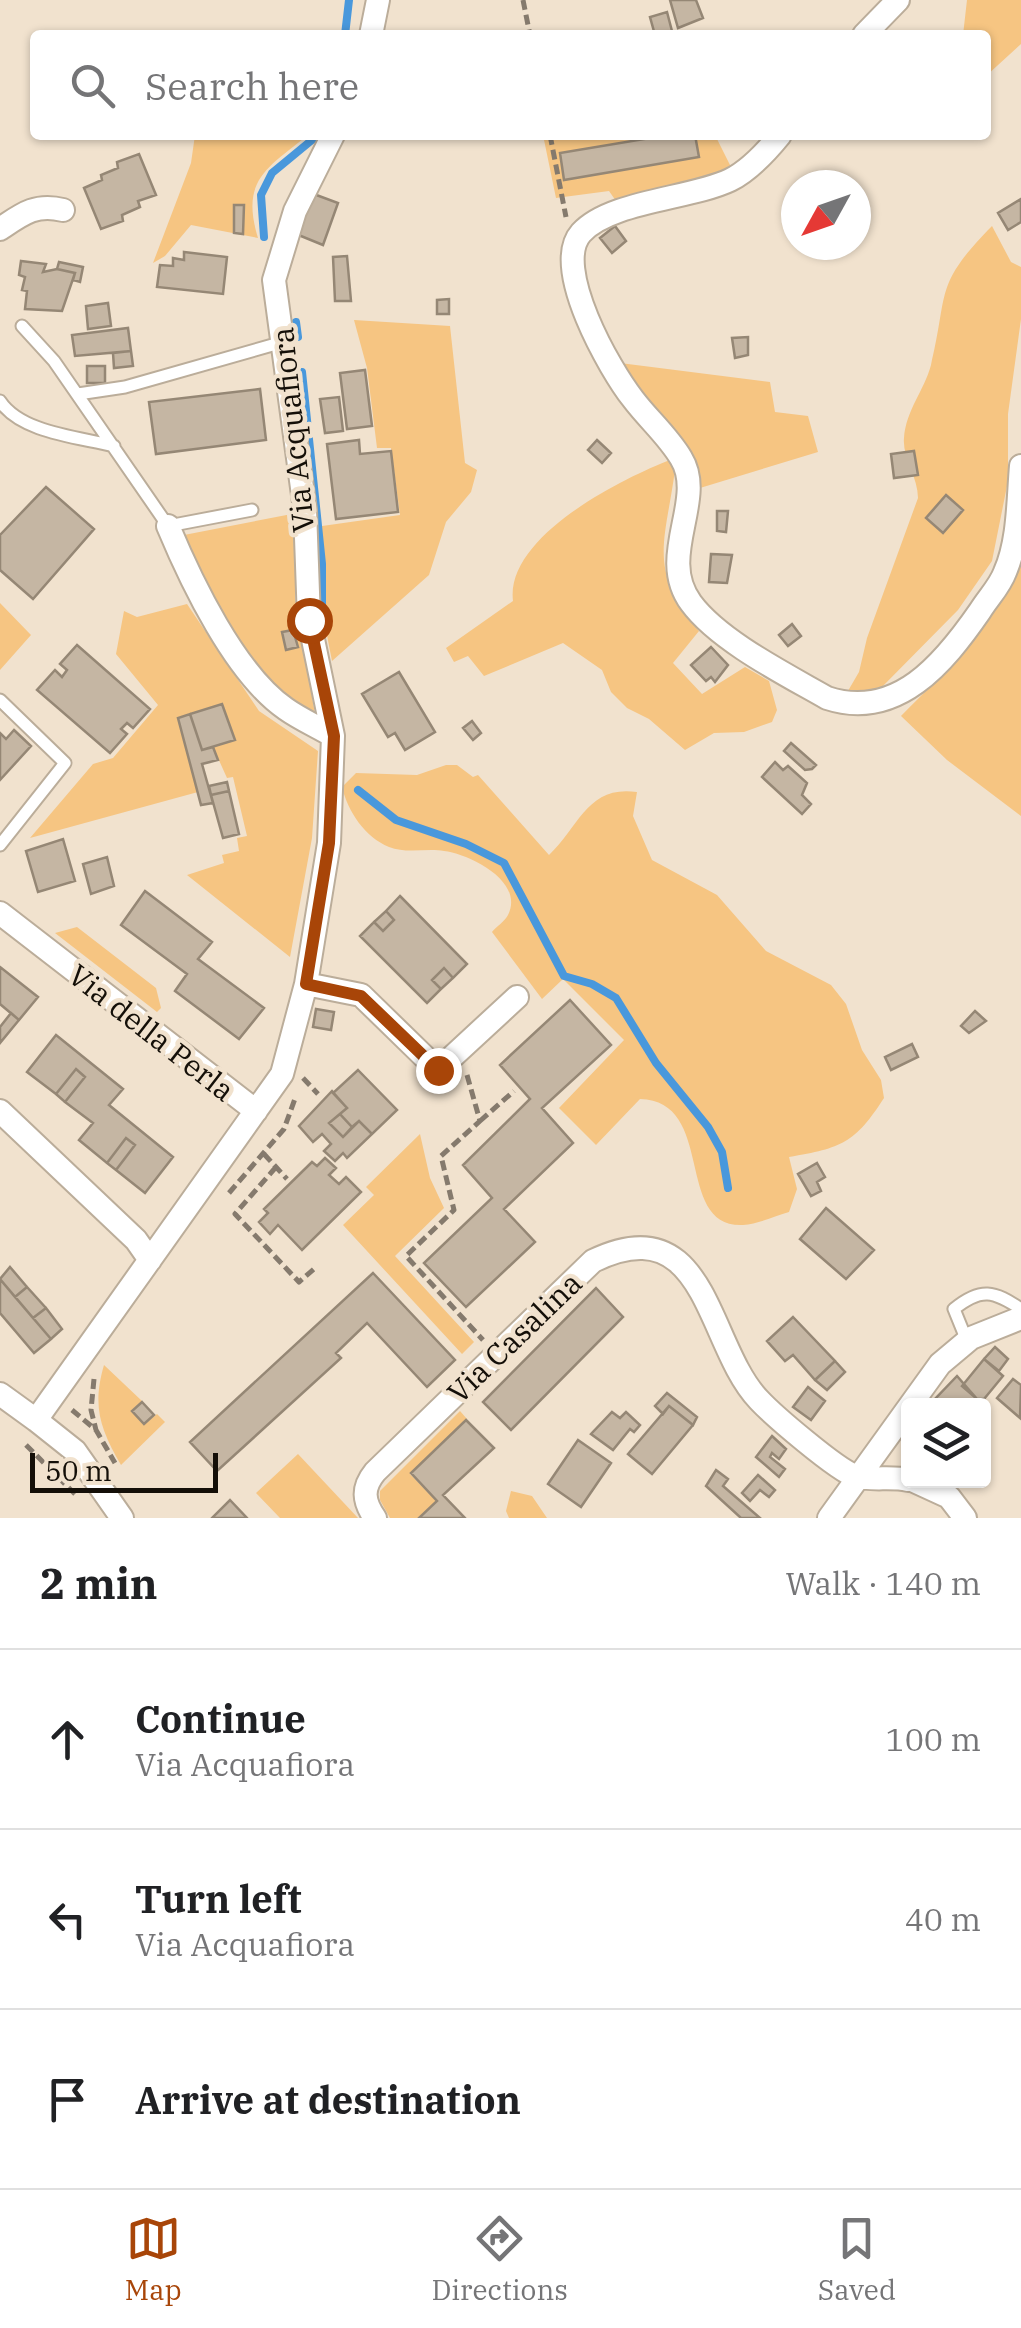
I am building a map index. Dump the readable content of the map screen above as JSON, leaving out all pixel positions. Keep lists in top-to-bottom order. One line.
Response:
{"streets":{"street":["Via Acquafiora","Via della Perla","Via Casalina"]},"crossings":[["Via Acquafiora","Via della Perla"]],"scale_bar":"50 m","north":"bottom left","page":{"search":"Search here","scale":"50 m","heading":["2 min","Walk · 140 m"],"list":[["Continue","Via Acquafiora","100 m"],["Turn left","Via Acquafiora","40 m"],"Arrive at destination"],"nav":["Map","Directions","Saved"]}}
